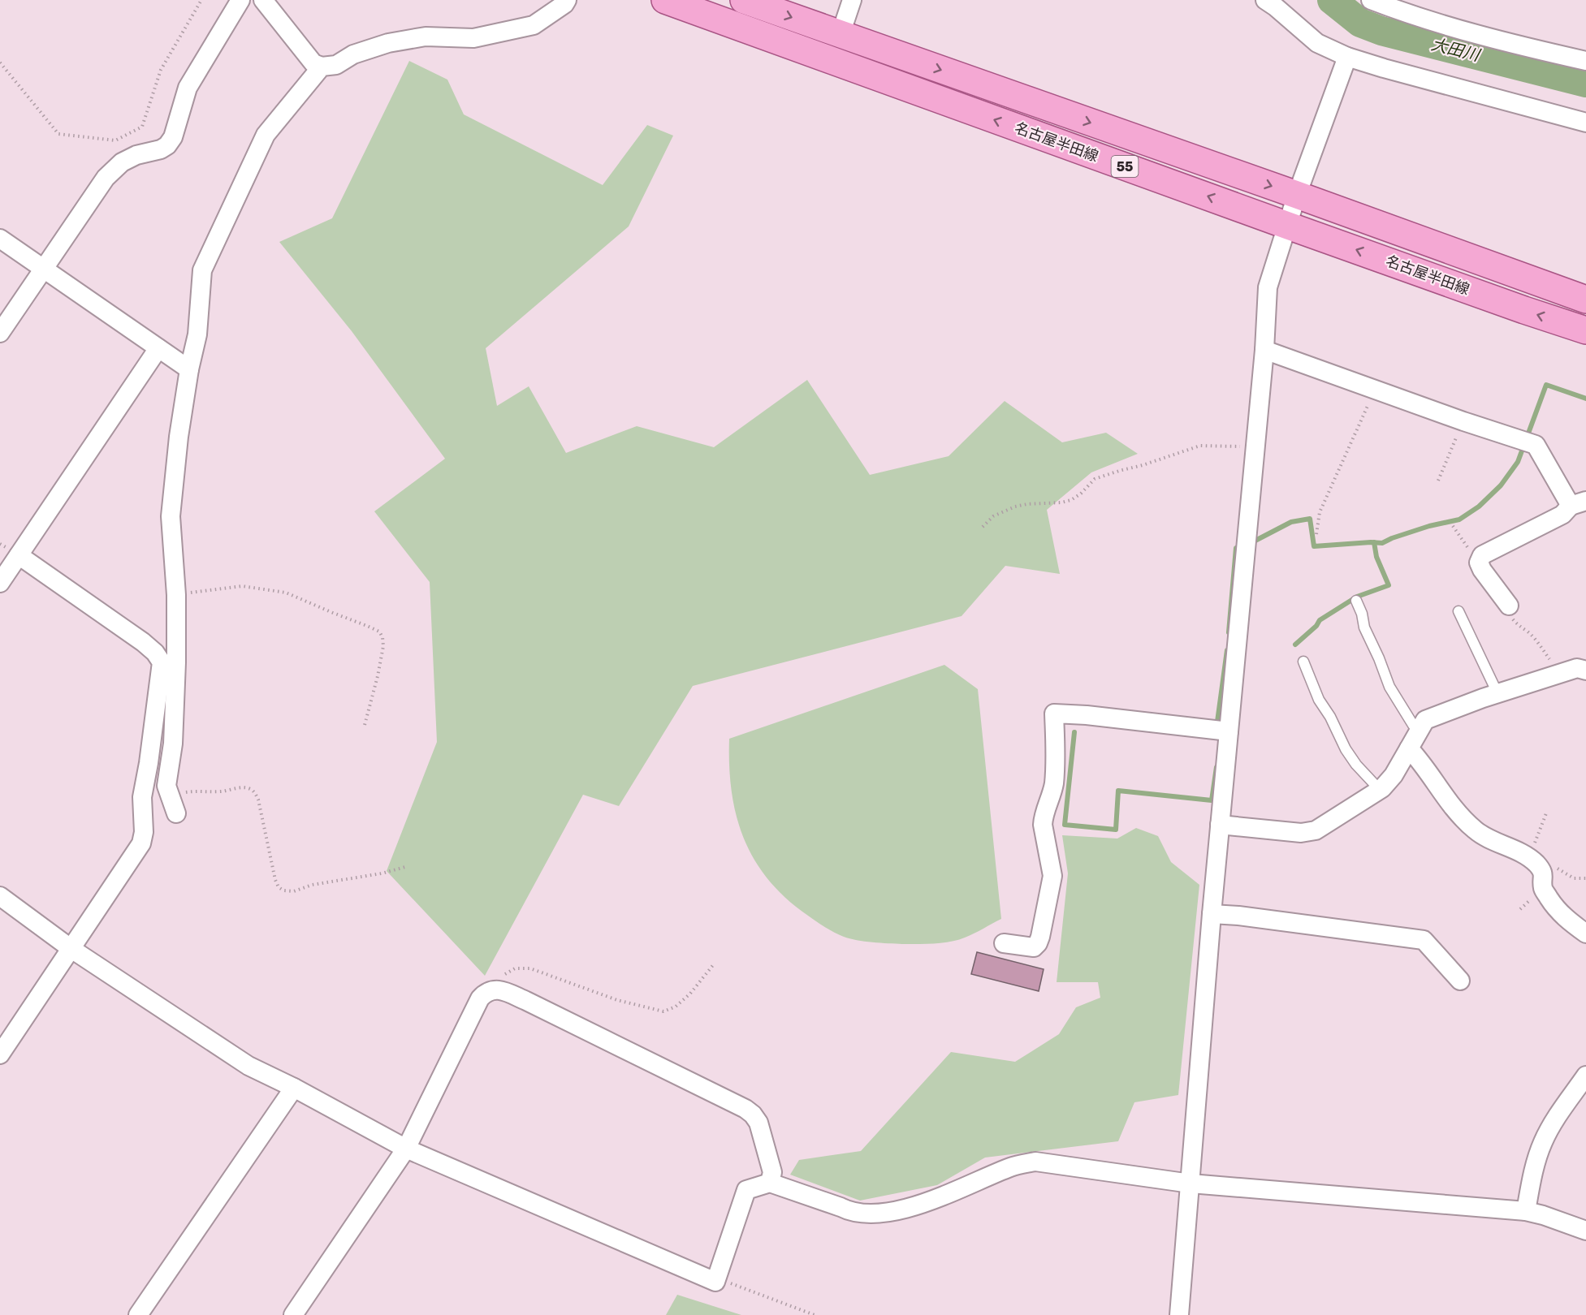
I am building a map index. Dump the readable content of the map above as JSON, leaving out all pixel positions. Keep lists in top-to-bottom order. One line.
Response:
{"streets":{"main road":["名古屋半田線","55"]},"water":["大田川"]}
